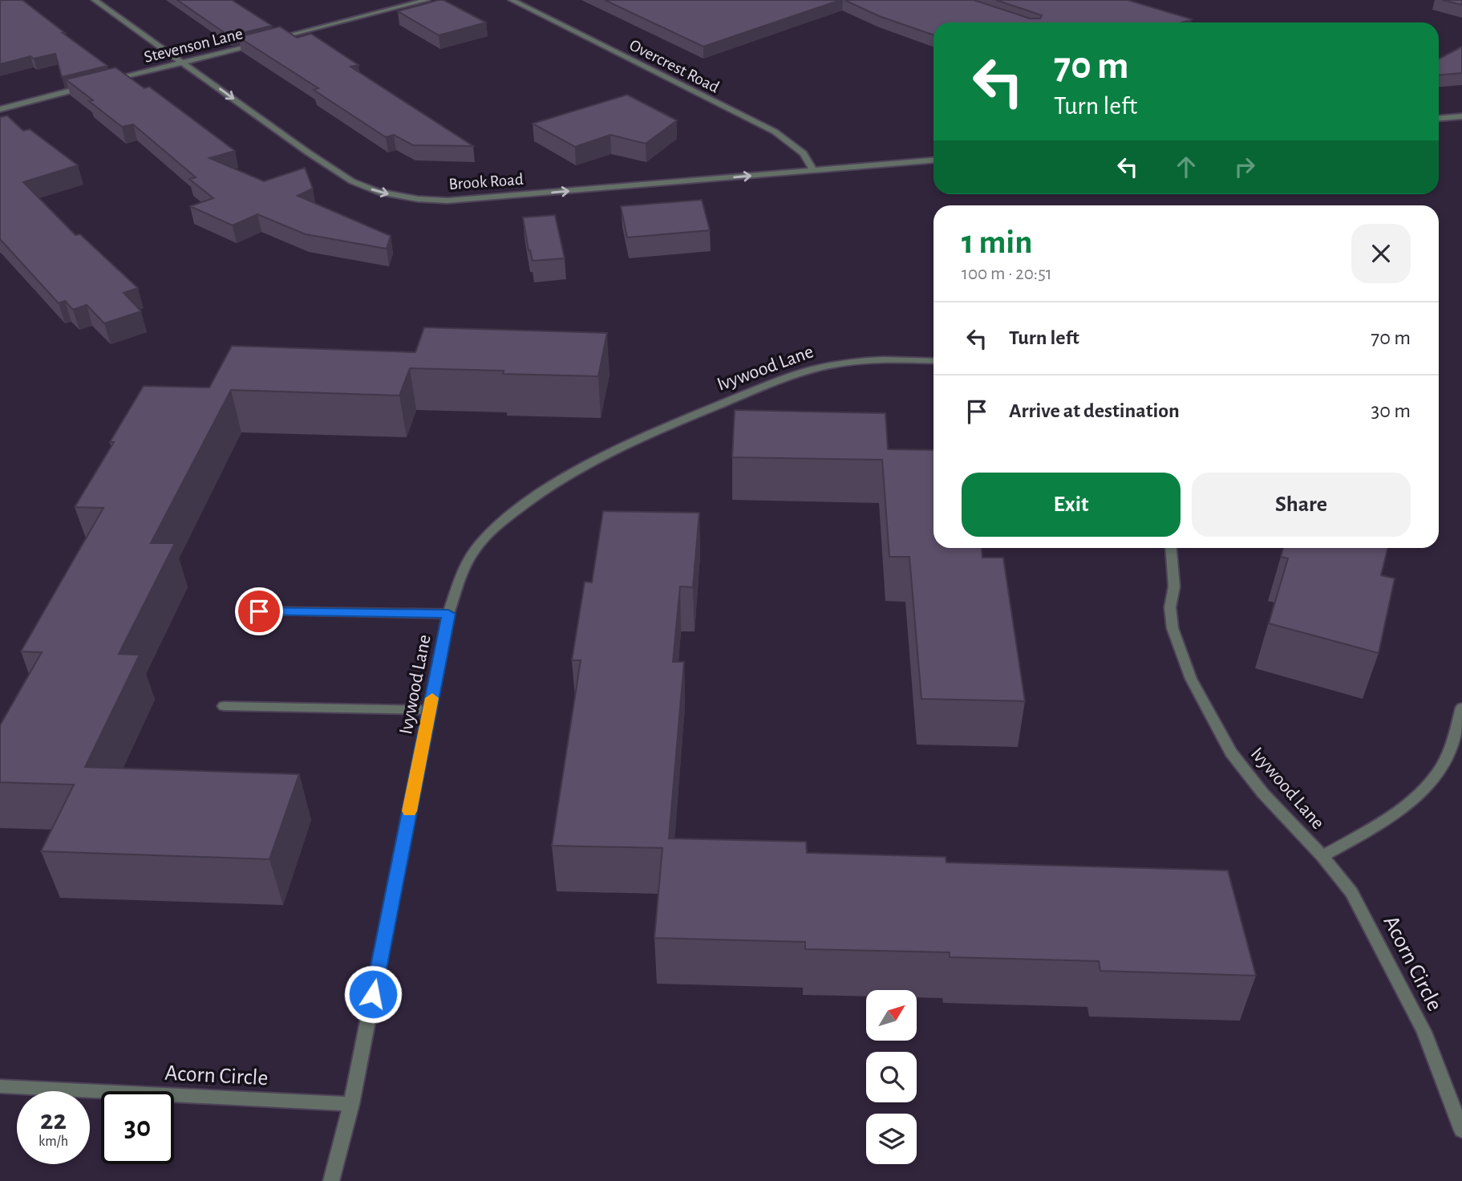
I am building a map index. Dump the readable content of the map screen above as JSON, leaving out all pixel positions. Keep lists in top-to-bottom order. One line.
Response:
{"streets":{"street":["Stevenson Lane","Overcrest Road","Brook Road","Ivywood Lane","Acorn Circle"]},"crossings":[["Stevenson Lane","Brook Road"],["Overcrest Road","Brook Road"],["Ivywood Lane","Acorn Circle"]],"one_way":["Brook Road"],"north":"top right","page":{"turn":["70 m","Turn left"],"heading":["1 min","100 m · 20:51"],"list":[{"name":"Turn left","value":"70 m"},{"name":"Arrive at destination","value":"30 m"}],"buttons":["Exit","Share"],"speed":"22 km/h","limit":"30"}}
